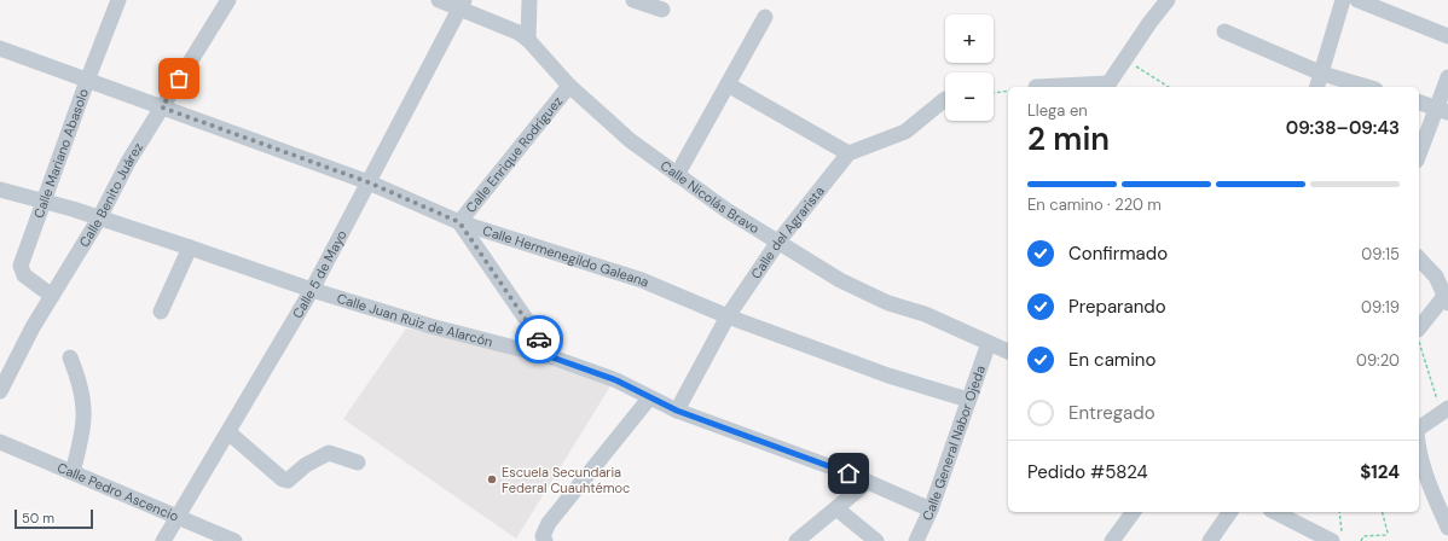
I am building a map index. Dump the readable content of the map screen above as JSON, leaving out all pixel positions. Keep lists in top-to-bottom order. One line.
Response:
{"streets":{"street":["Calle Mariano Abasolo","Calle Enrique Rodríguez","Calle Benito Juárez","Calle Nicolás Bravo","Calle del Agrarista","Calle Hermenegildo Galeana","Calle 5 de Mayo","Calle Juan Ruiz de Alarcón","Calle General Nabor Ojeda","Calle Pedro Ascencio"]},"crossings":[["Calle Mariano Abasolo","Calle Benito Juárez"],["Calle Mariano Abasolo","Calle Hermenegildo Galeana"],["Calle Mariano Abasolo","Calle Juan Ruiz de Alarcón"],["Calle Enrique Rodríguez","Calle Nicolás Bravo"],["Calle Enrique Rodríguez","Calle Hermenegildo Galeana"],["Calle Benito Juárez","Calle Hermenegildo Galeana"],["Calle Benito Juárez","Calle Juan Ruiz de Alarcón"],["Calle Nicolás Bravo","Calle del Agrarista"],["Calle Nicolás Bravo","Calle 5 de Mayo"],["Calle Nicolás Bravo","Calle General Nabor Ojeda"],["Calle del Agrarista","Calle Hermenegildo Galeana"],["Calle del Agrarista","Calle Juan Ruiz de Alarcón"],["Calle Hermenegildo Galeana","Calle 5 de Mayo"],["Calle Hermenegildo Galeana","Calle General Nabor Ojeda"],["Calle 5 de Mayo","Calle Juan Ruiz de Alarcón"],["Calle 5 de Mayo","Calle Pedro Ascencio"],["Calle Juan Ruiz de Alarcón","Calle General Nabor Ojeda"]],"places":["Escuela Secundaria Federal Cuauhtémoc"],"scale_bar":"50 m","page":{"map_buttons":["+","−"],"heading":["2 min","Llega en","09:38–09:43"],"panel":["Pedido #5824","$124"],"bar":"En camino · 220 m","list":[["Confirmado","09:15"],["Preparando","09:19"],["En camino","09:20"],"Entregado"],"scale":"50 m"}}
